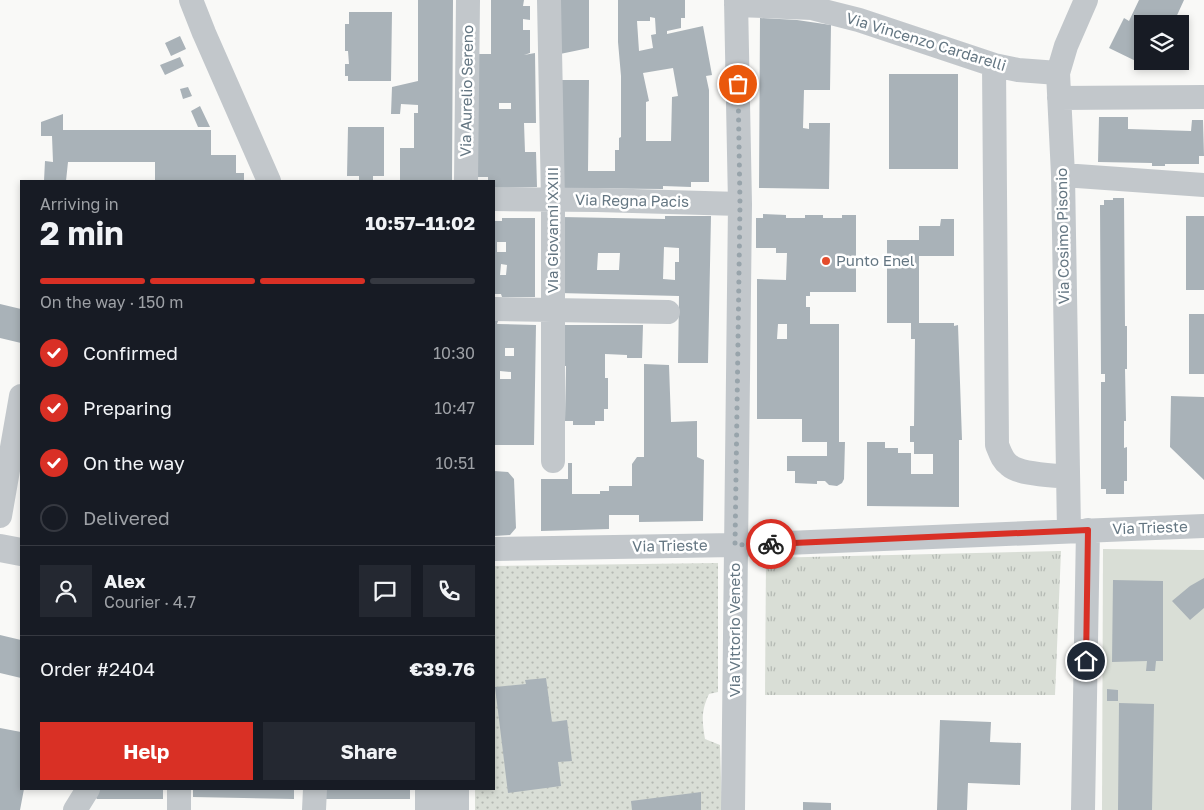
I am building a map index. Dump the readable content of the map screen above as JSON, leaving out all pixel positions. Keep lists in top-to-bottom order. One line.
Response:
{"streets":{"street":["Via Vincenzo Cardarelli","Via Aurelio Sereno","Via Regna Pacis","Via Giovanni XXIII","Via Cosimo Pisonio","Via Trieste","Via Vittorio Veneto"]},"crossings":[["Via Vincenzo Cardarelli","Via Cosimo Pisonio"],["Via Vincenzo Cardarelli","Via Vittorio Veneto"],["Via Regna Pacis","Via Giovanni XXIII"],["Via Regna Pacis","Via Vittorio Veneto"],["Via Cosimo Pisonio","Via Trieste"],["Via Trieste","Via Vittorio Veneto"]],"places":["Punto Enel"],"page":{"heading":["2 min","Arriving in","10:57–11:02"],"panel":["Alex","Courier · 4.7","Order #2404","€39.76"],"bar":"On the way · 150 m","list":[["Confirmed","10:30"],["Preparing","10:47"],["On the way","10:51"],"Delivered"],"buttons":["Help","Share"]}}
